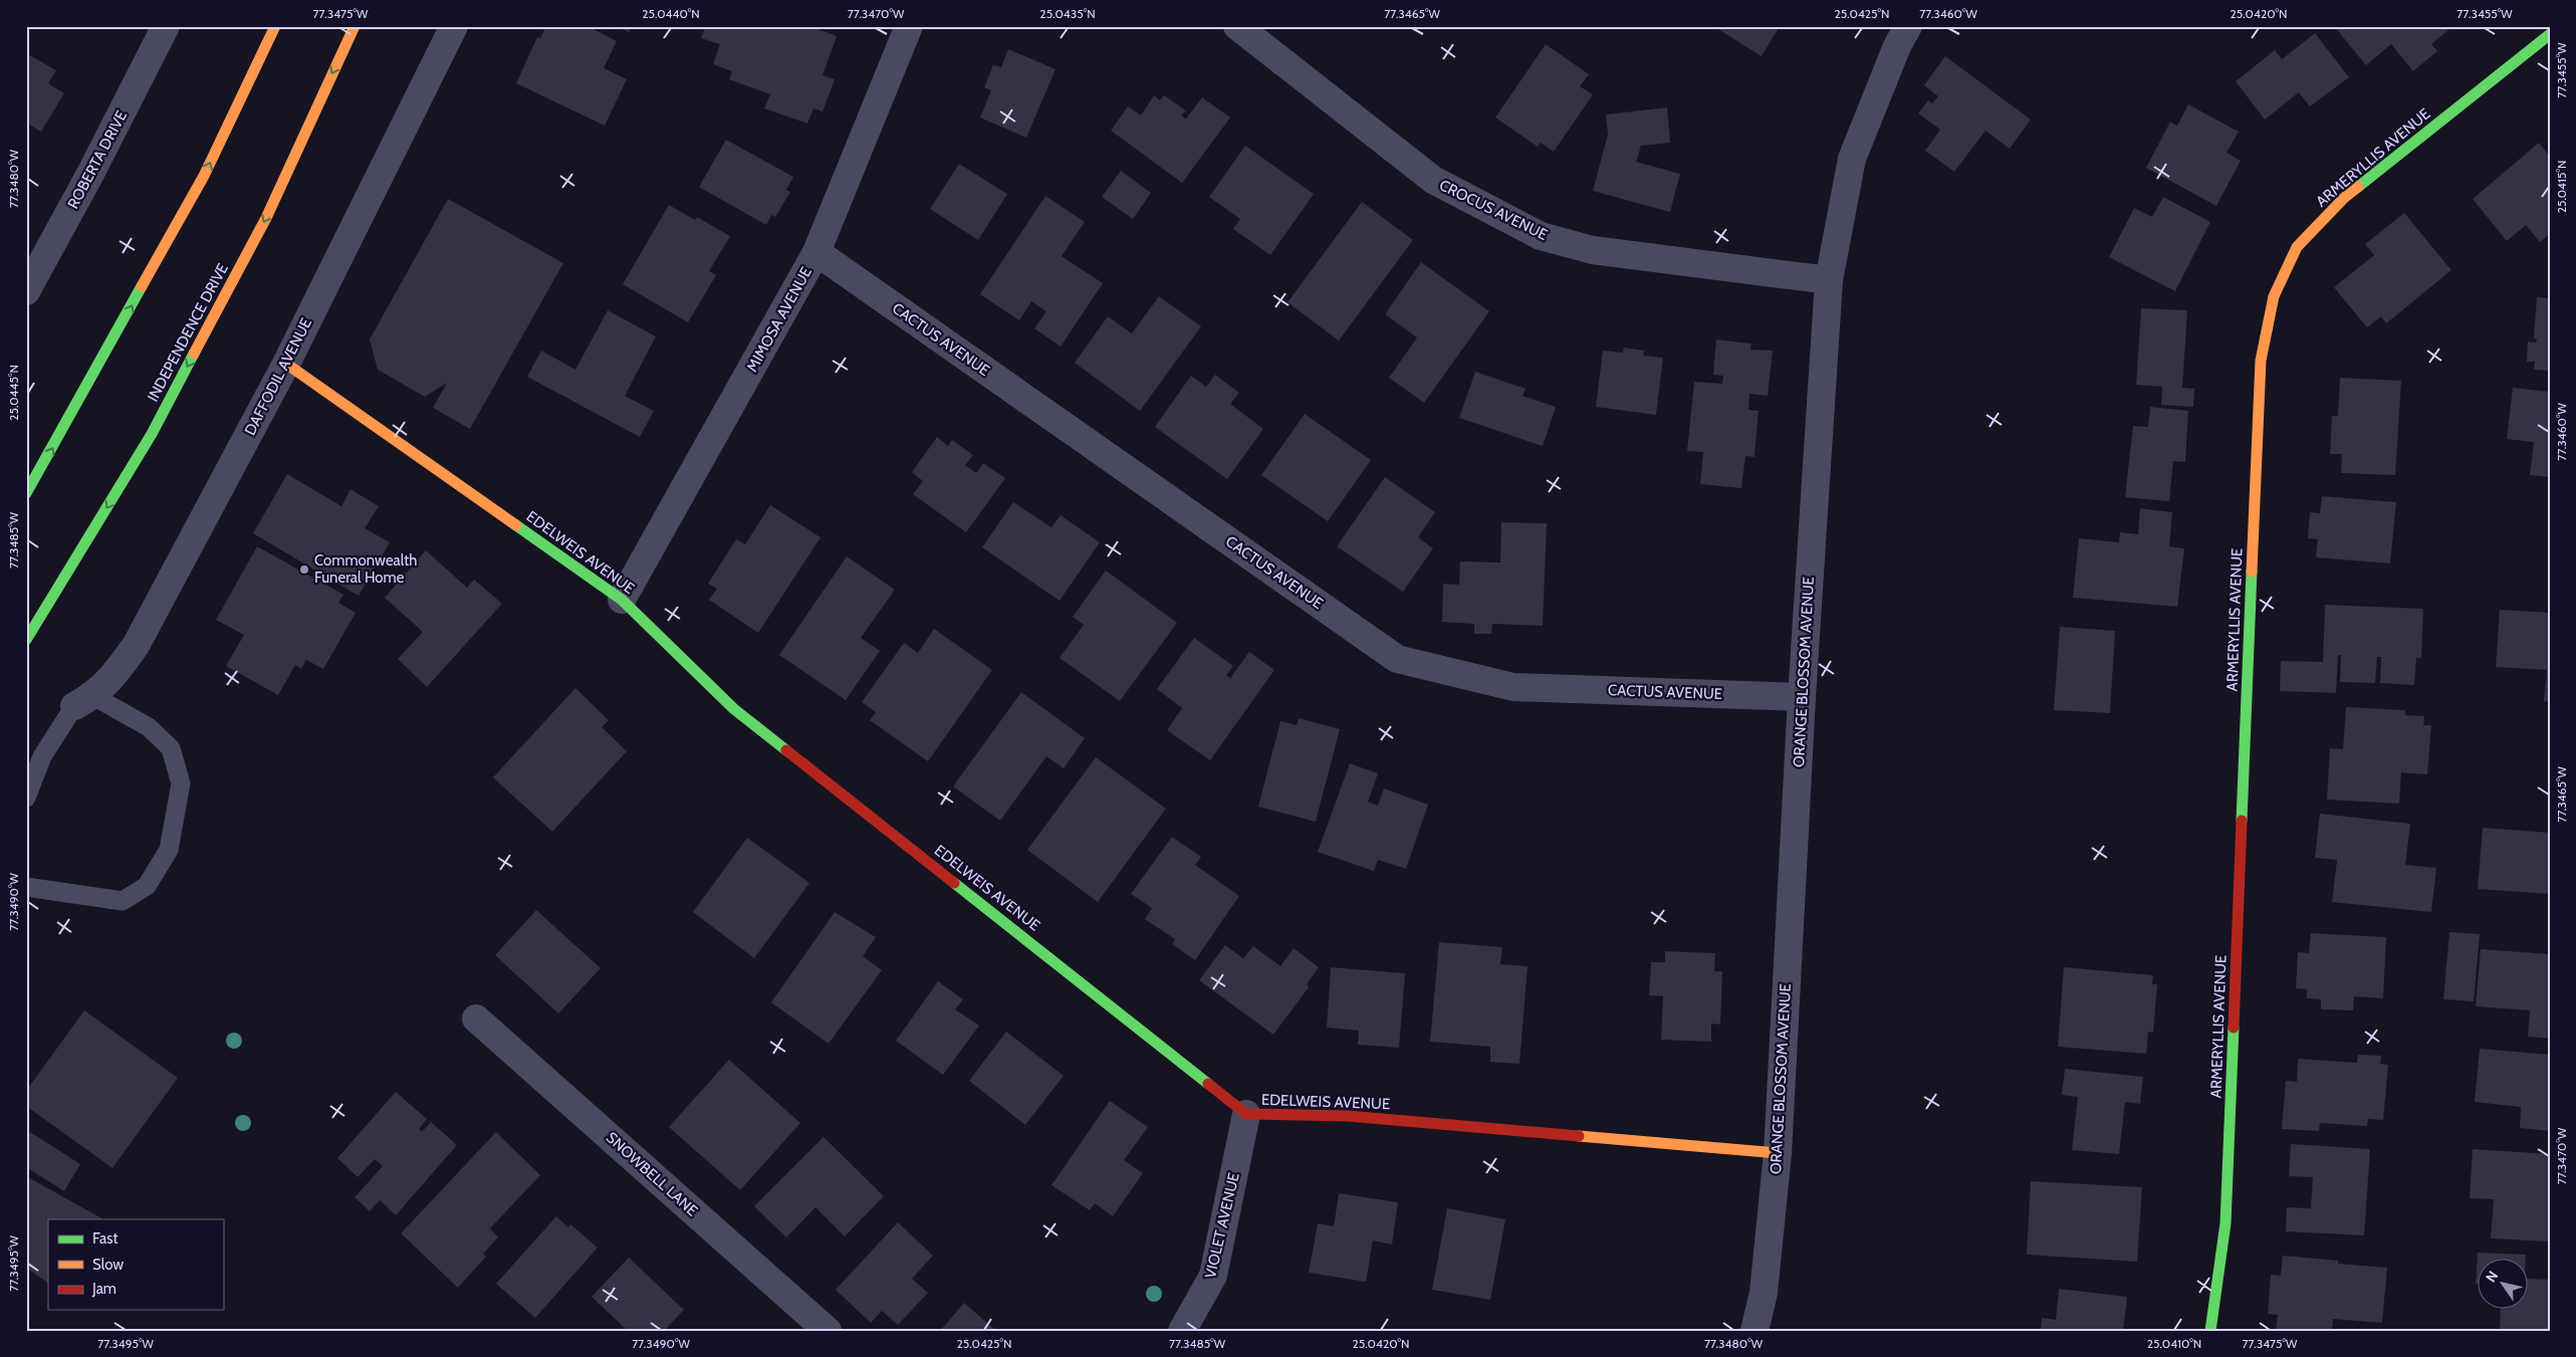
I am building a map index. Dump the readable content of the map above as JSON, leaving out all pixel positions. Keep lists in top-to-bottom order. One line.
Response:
{"streets":{"main road":["ARMERYLLIS AVENUE","INDEPENDENCE DRIVE","EDELWEIS AVENUE"],"street":["ROBERTA DRIVE","CROCUS AVENUE","MIMOSA AVENUE","CACTUS AVENUE","DAFFODIL AVENUE","ORANGE BLOSSOM AVENUE","SNOWBELL LANE","VIOLET AVENUE"]},"crossings":[["CROCUS AVENUE","ORANGE BLOSSOM AVENUE"],["MIMOSA AVENUE","CACTUS AVENUE"],["MIMOSA AVENUE","EDELWEIS AVENUE"],["CACTUS AVENUE","ORANGE BLOSSOM AVENUE"],["DAFFODIL AVENUE","EDELWEIS AVENUE"],["EDELWEIS AVENUE","ORANGE BLOSSOM AVENUE"],["EDELWEIS AVENUE","VIOLET AVENUE"]],"places":["Commonwealth Funeral Home"],"legend":["Fast","Slow","Jam"],"north":"top left","coordinates":["77.3475°W","25.0440°N","77.3470°W","25.0435°N","77.3465°W","25.0425°N","77.3460°W","25.0420°N","77.3455°W","77.3480°W","25.0415°N","25.0445°N","77.3485°W","77.3490°W","77.3495°W","25.0410°N"]}
